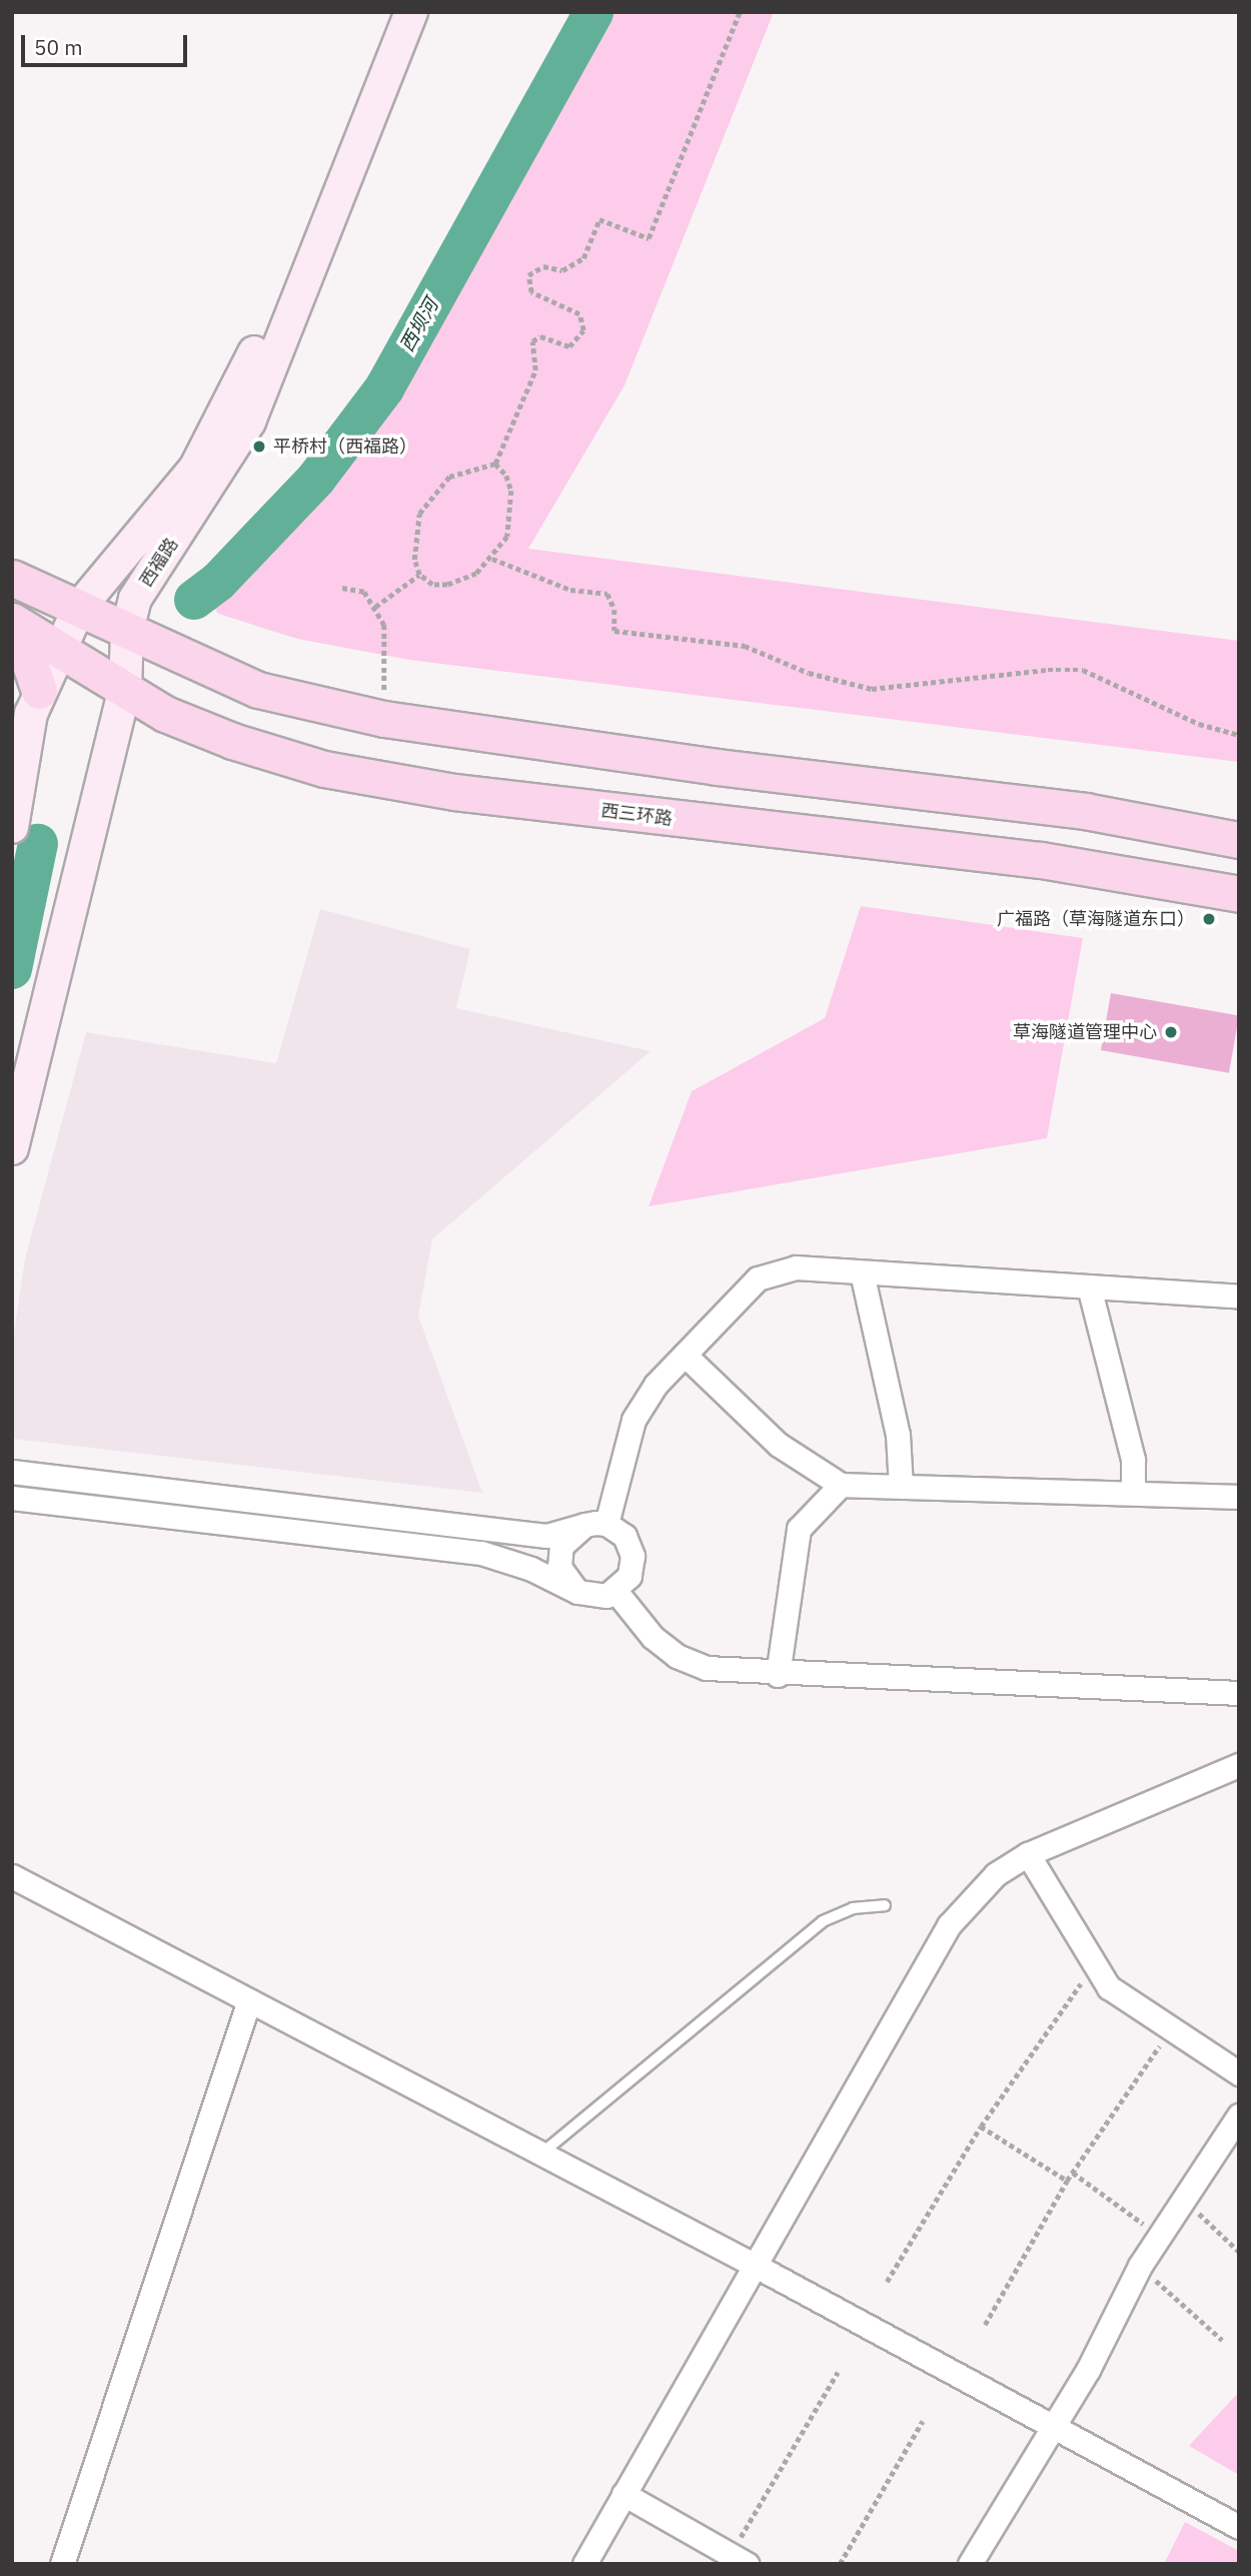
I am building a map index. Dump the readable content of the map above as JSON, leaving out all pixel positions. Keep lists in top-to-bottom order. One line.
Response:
{"streets":{"main road":["西福路","西三环路"]},"crossings":[["西福路","西三环路"]],"water":["西坝河"],"places":["平桥村（西福路）","广福路（草海隧道东口）","草海隧道管理中心"],"scale_bar":"50 m"}
